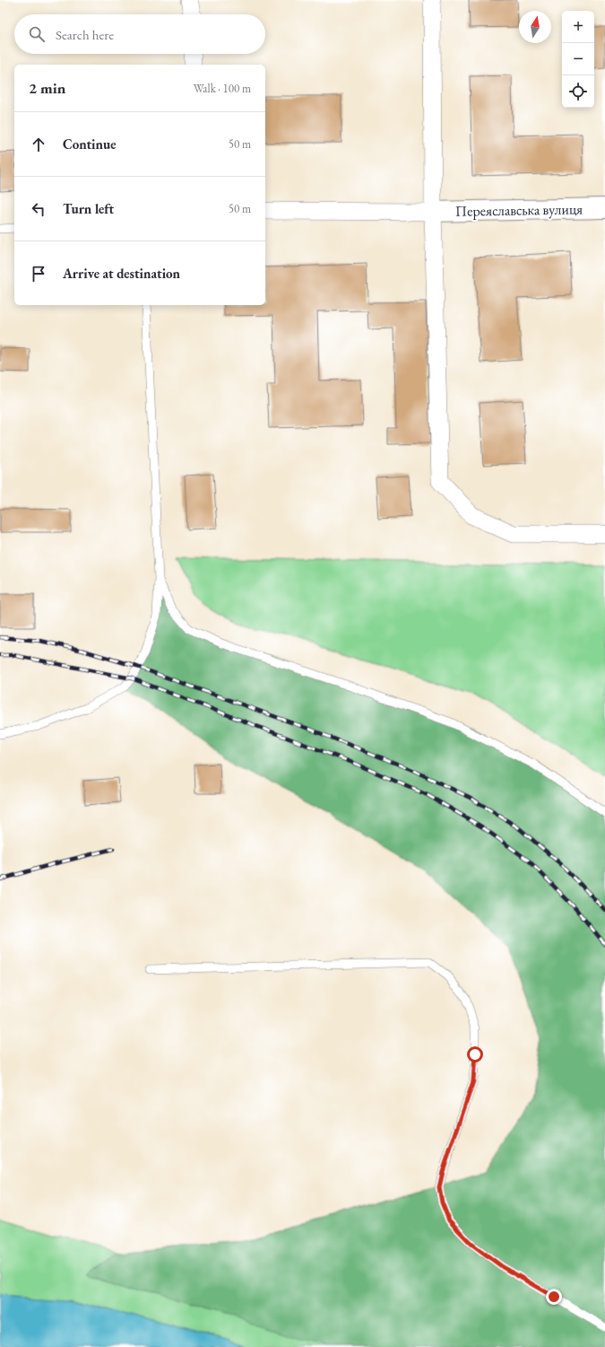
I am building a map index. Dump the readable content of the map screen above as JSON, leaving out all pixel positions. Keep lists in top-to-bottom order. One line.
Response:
{"streets":{"street":["Переяславська вулиця"]},"north":"top","page":{"map_buttons":["+","−"],"search":"Search here","heading":["2 min","Walk · 100 m"],"list":[["Continue","50 m"],["Turn left","50 m"],"Arrive at destination"]}}
